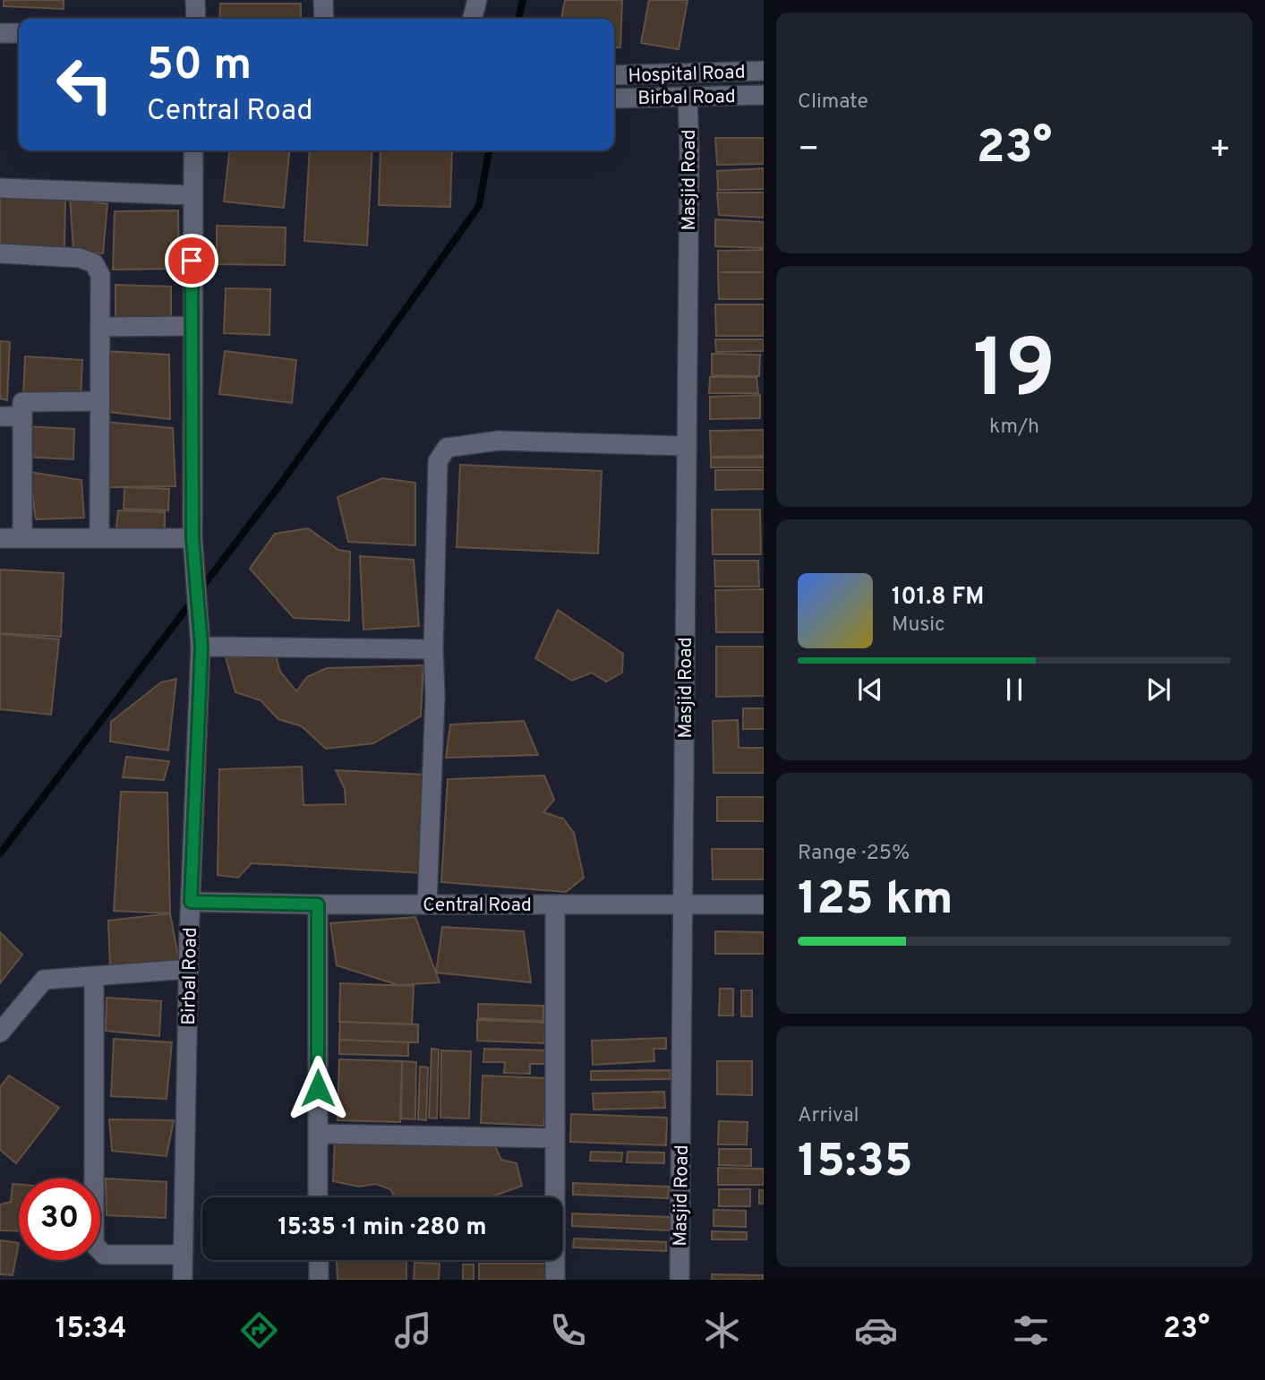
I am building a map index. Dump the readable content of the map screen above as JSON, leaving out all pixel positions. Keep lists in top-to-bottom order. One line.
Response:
{"streets":{"street":["Hospital Road","Birbal Road","Masjid Road","Central Road"]},"crossings":[["Birbal Road","Masjid Road"],["Birbal Road","Central Road"],["Masjid Road","Central Road"]],"page":{"tile":["Climate",["19","km/h"],["Range · 25%","125 km"],["Arrival","15:35"]],"turn":["50 m","Central Road"],"heat":["−","23°","+"],"song":["101.8 FM","Music"],"limit":"30","trip":"15:35 · 1 min · 280 m","tabs":["15:34","23°"]}}
